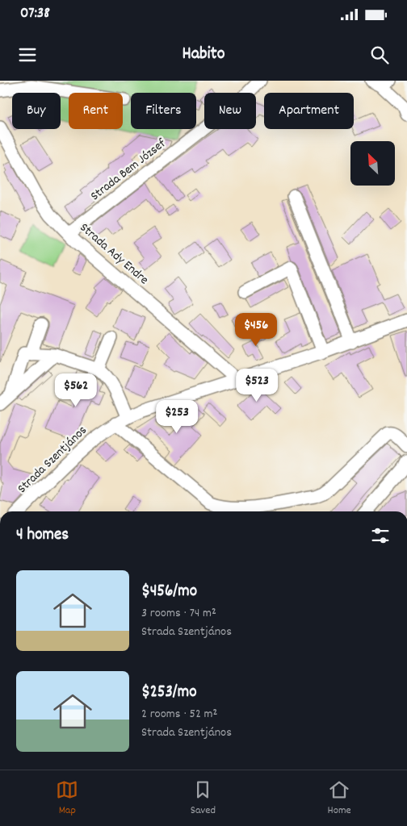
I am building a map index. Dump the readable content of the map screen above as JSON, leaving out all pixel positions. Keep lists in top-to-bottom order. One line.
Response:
{"streets":{"street":["Strada Bem József","Strada Ady Endre","Strada Szentjános"]},"crossings":[["Strada Bem József","Strada Ady Endre"],["Strada Ady Endre","Strada Szentjános"]],"north":"top left","page":{"status":"07:38","header":"Habito","chip":["Buy","Rent","Filters","New","Apartment"],"price":["$456","$523","$562","$253"],"heading":"4 homes","list":[{"name":"$456/mo","note":"3 rooms · 74 m² · Strada Szentjános"},{"name":"$253/mo","note":"2 rooms · 52 m² · Strada Szentjános"}],"tabs":["Map","Saved","Home"]}}
